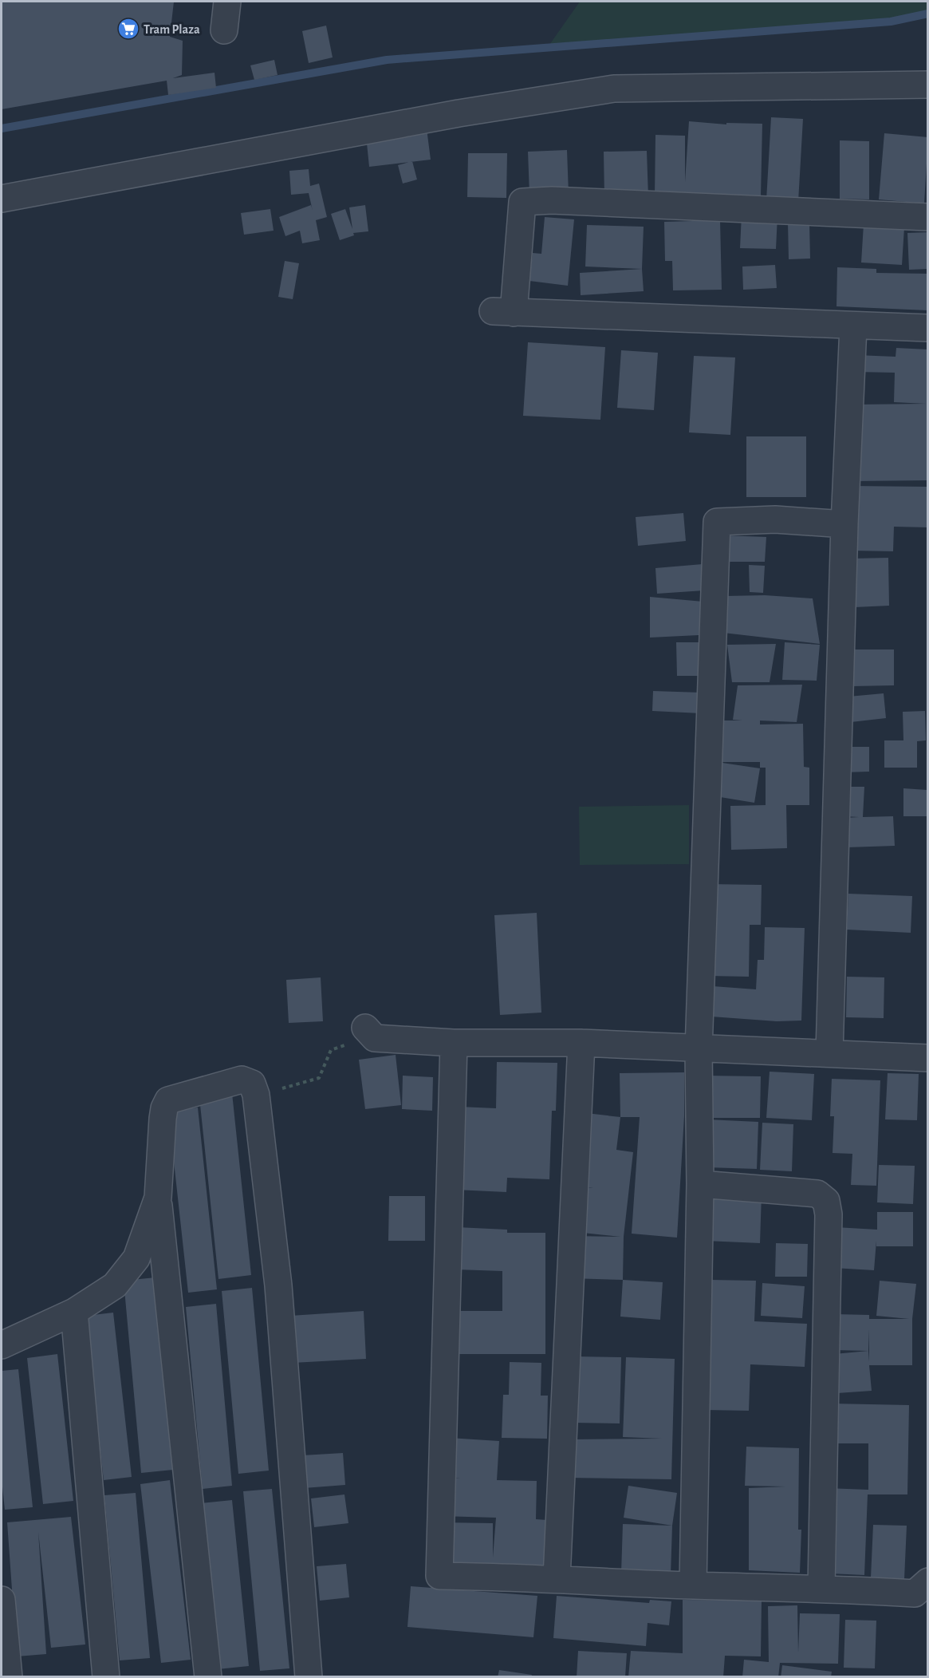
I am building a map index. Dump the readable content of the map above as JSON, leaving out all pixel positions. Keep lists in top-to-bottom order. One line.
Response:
{"places":{"supermarket":["Tram Plaza"]}}
